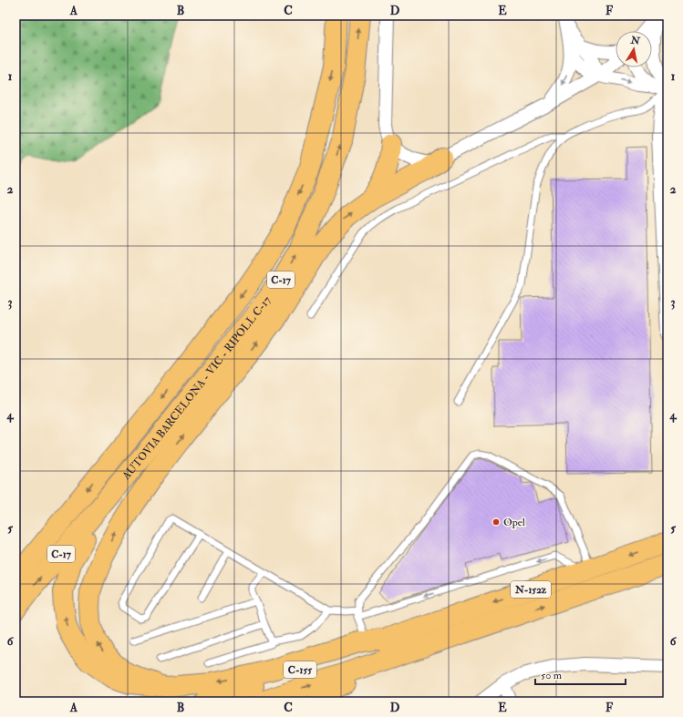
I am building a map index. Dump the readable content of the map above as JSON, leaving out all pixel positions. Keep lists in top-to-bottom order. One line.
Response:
{"streets":{"highway":["C-17","AUTOVIA BARCELONA - VIC - RIPOLL C-17","N-152z","C-155"]},"crossings":[["N-152z","C-155"]],"places":["Opel"],"scale_bar":"50 m","north":"top","grid":{"columns":["A","B","C","D","E","F"],"rows":["1","2","3","4","5","6"]}}
